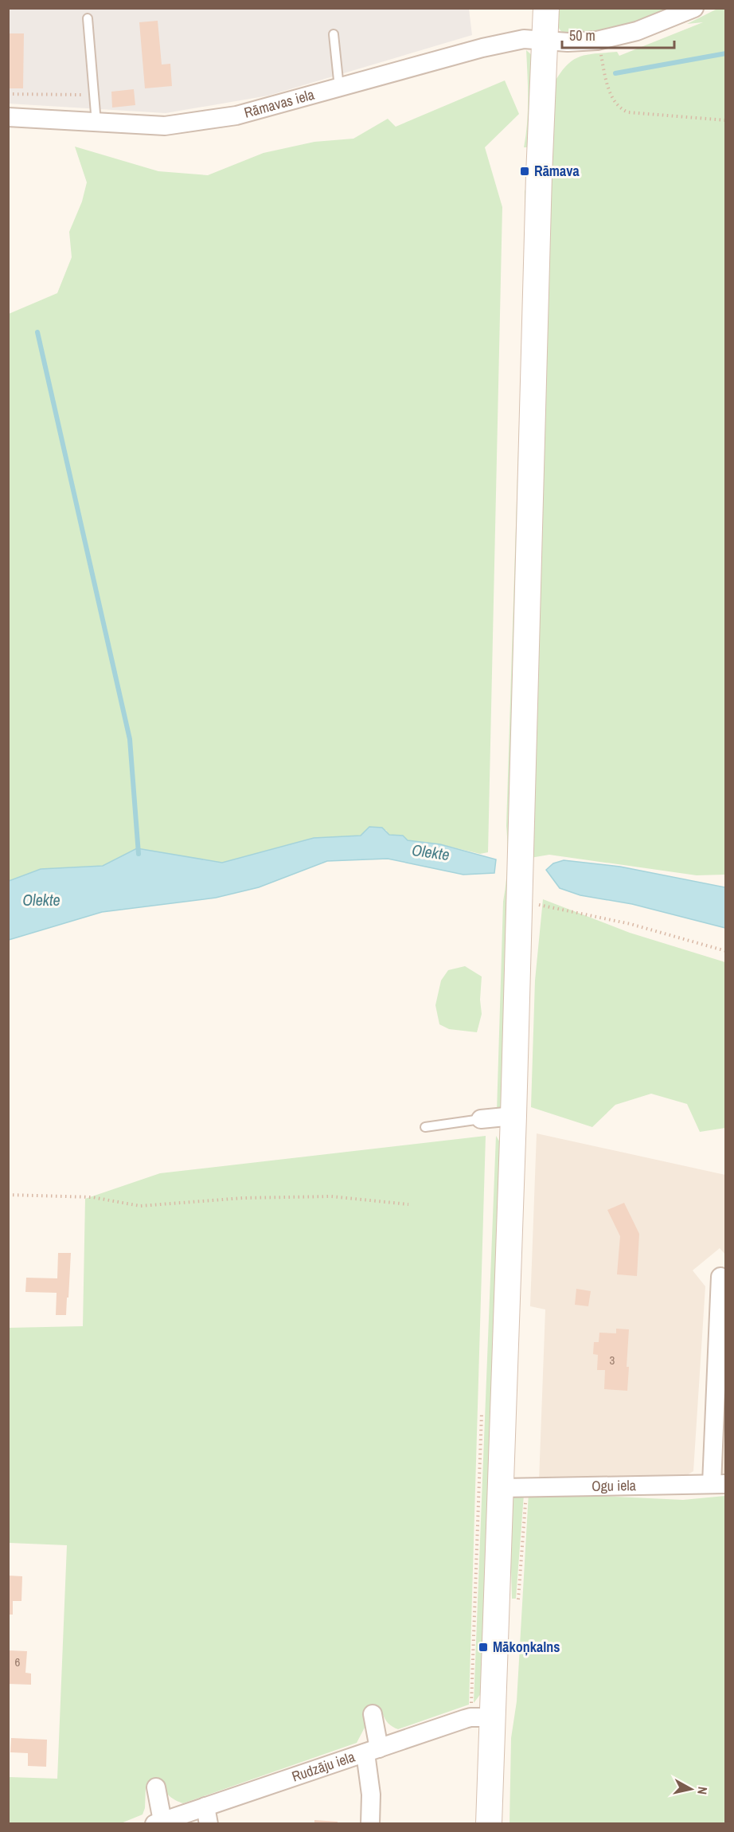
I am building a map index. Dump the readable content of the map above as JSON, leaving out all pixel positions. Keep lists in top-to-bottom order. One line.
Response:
{"streets":{"street":["Rāmavas iela","Ogu iela","Rudzāju iela"]},"water":["Olekte"],"places":{"transit":["Rāmava","Mākoņkalns"]},"house_numbers":["3","6"],"scale_bar":"50 m","north":"right"}
